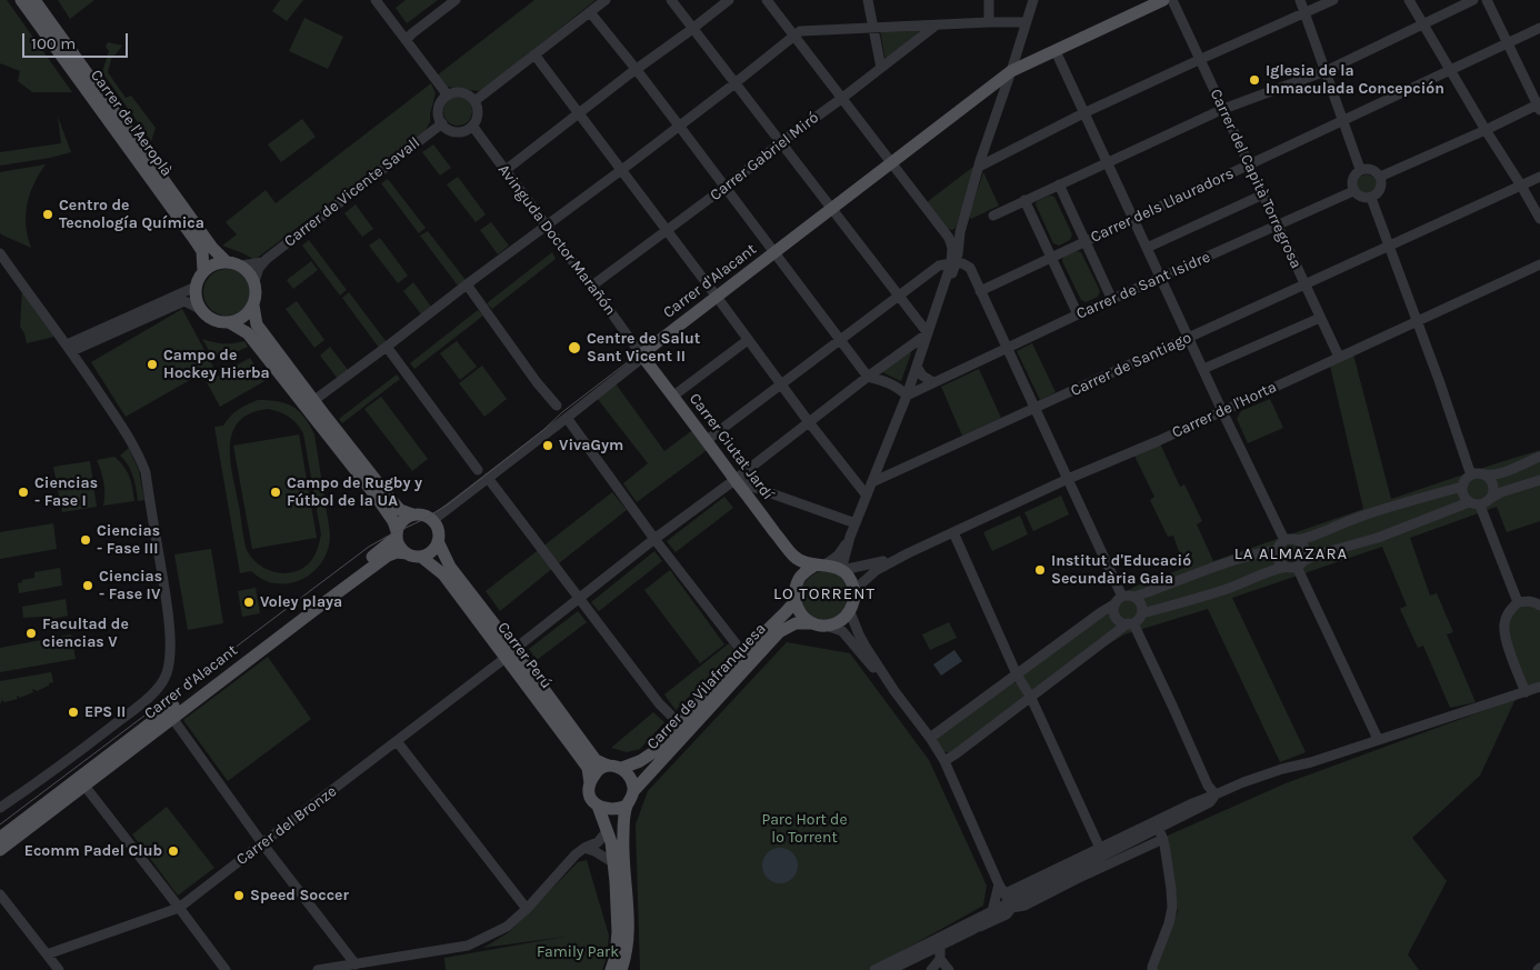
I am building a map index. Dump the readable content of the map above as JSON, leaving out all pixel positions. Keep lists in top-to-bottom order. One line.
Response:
{"streets":{"main road":["Carrer de l'Aeroplà","Carrer d'Alacant","Carrer Ciutat Jardí","Carrer Perú","Carrer de Vilafranquesa"],"street":["Carrer Gabriel Miró","Carrer del Capità Torregrosa","Carrer de Vicente Savall","Carrer dels Llauradors","Avinguda Doctor Marañón","Carrer de Sant Isidre","Carrer de Santiago","Carrer de l'Horta","Carrer del Bronze"]},"crossings":[["Carrer Gabriel Miró","Avinguda Doctor Marañón"],["Carrer del Capità Torregrosa","Carrer dels Llauradors"],["Carrer del Capità Torregrosa","Carrer de Sant Isidre"],["Carrer del Capità Torregrosa","Carrer de Santiago"],["Carrer del Capità Torregrosa","Carrer de l'Horta"],["Carrer de Vicente Savall","Avinguda Doctor Marañón"],["Avinguda Doctor Marañón","Carrer d'Alacant"],["Avinguda Doctor Marañón","Carrer Ciutat Jardí"],["Carrer d'Alacant","Carrer Ciutat Jardí"],["Carrer d'Alacant","Carrer Perú"],["Carrer de l'Horta","Carrer de Vilafranquesa"],["Carrer Ciutat Jardí","Carrer del Bronze"],["Carrer Perú","Carrer de Vilafranquesa"],["Carrer Perú","Carrer del Bronze"]],"districts":["LA ALMAZARA","LO TORRENT"],"parks":["Parc Hort de lo Torrent","Family Park"],"places":["Iglesia de la Inmaculada Concepción","Centro de Tecnología Química","Centre de Salut Sant Vicent II","Campo de Hockey Hierba","VivaGym","Ciencias - Fase I","Campo de Rugby y Fútbol de la UA","Ciencias - Fase III","Institut d'Educació Secundària Gaia","Ciencias - Fase IV","Voley playa","Facultad de ciencias V","EPS II","Ecomm Padel Club","Speed Soccer"],"scale_bar":"100 m"}
